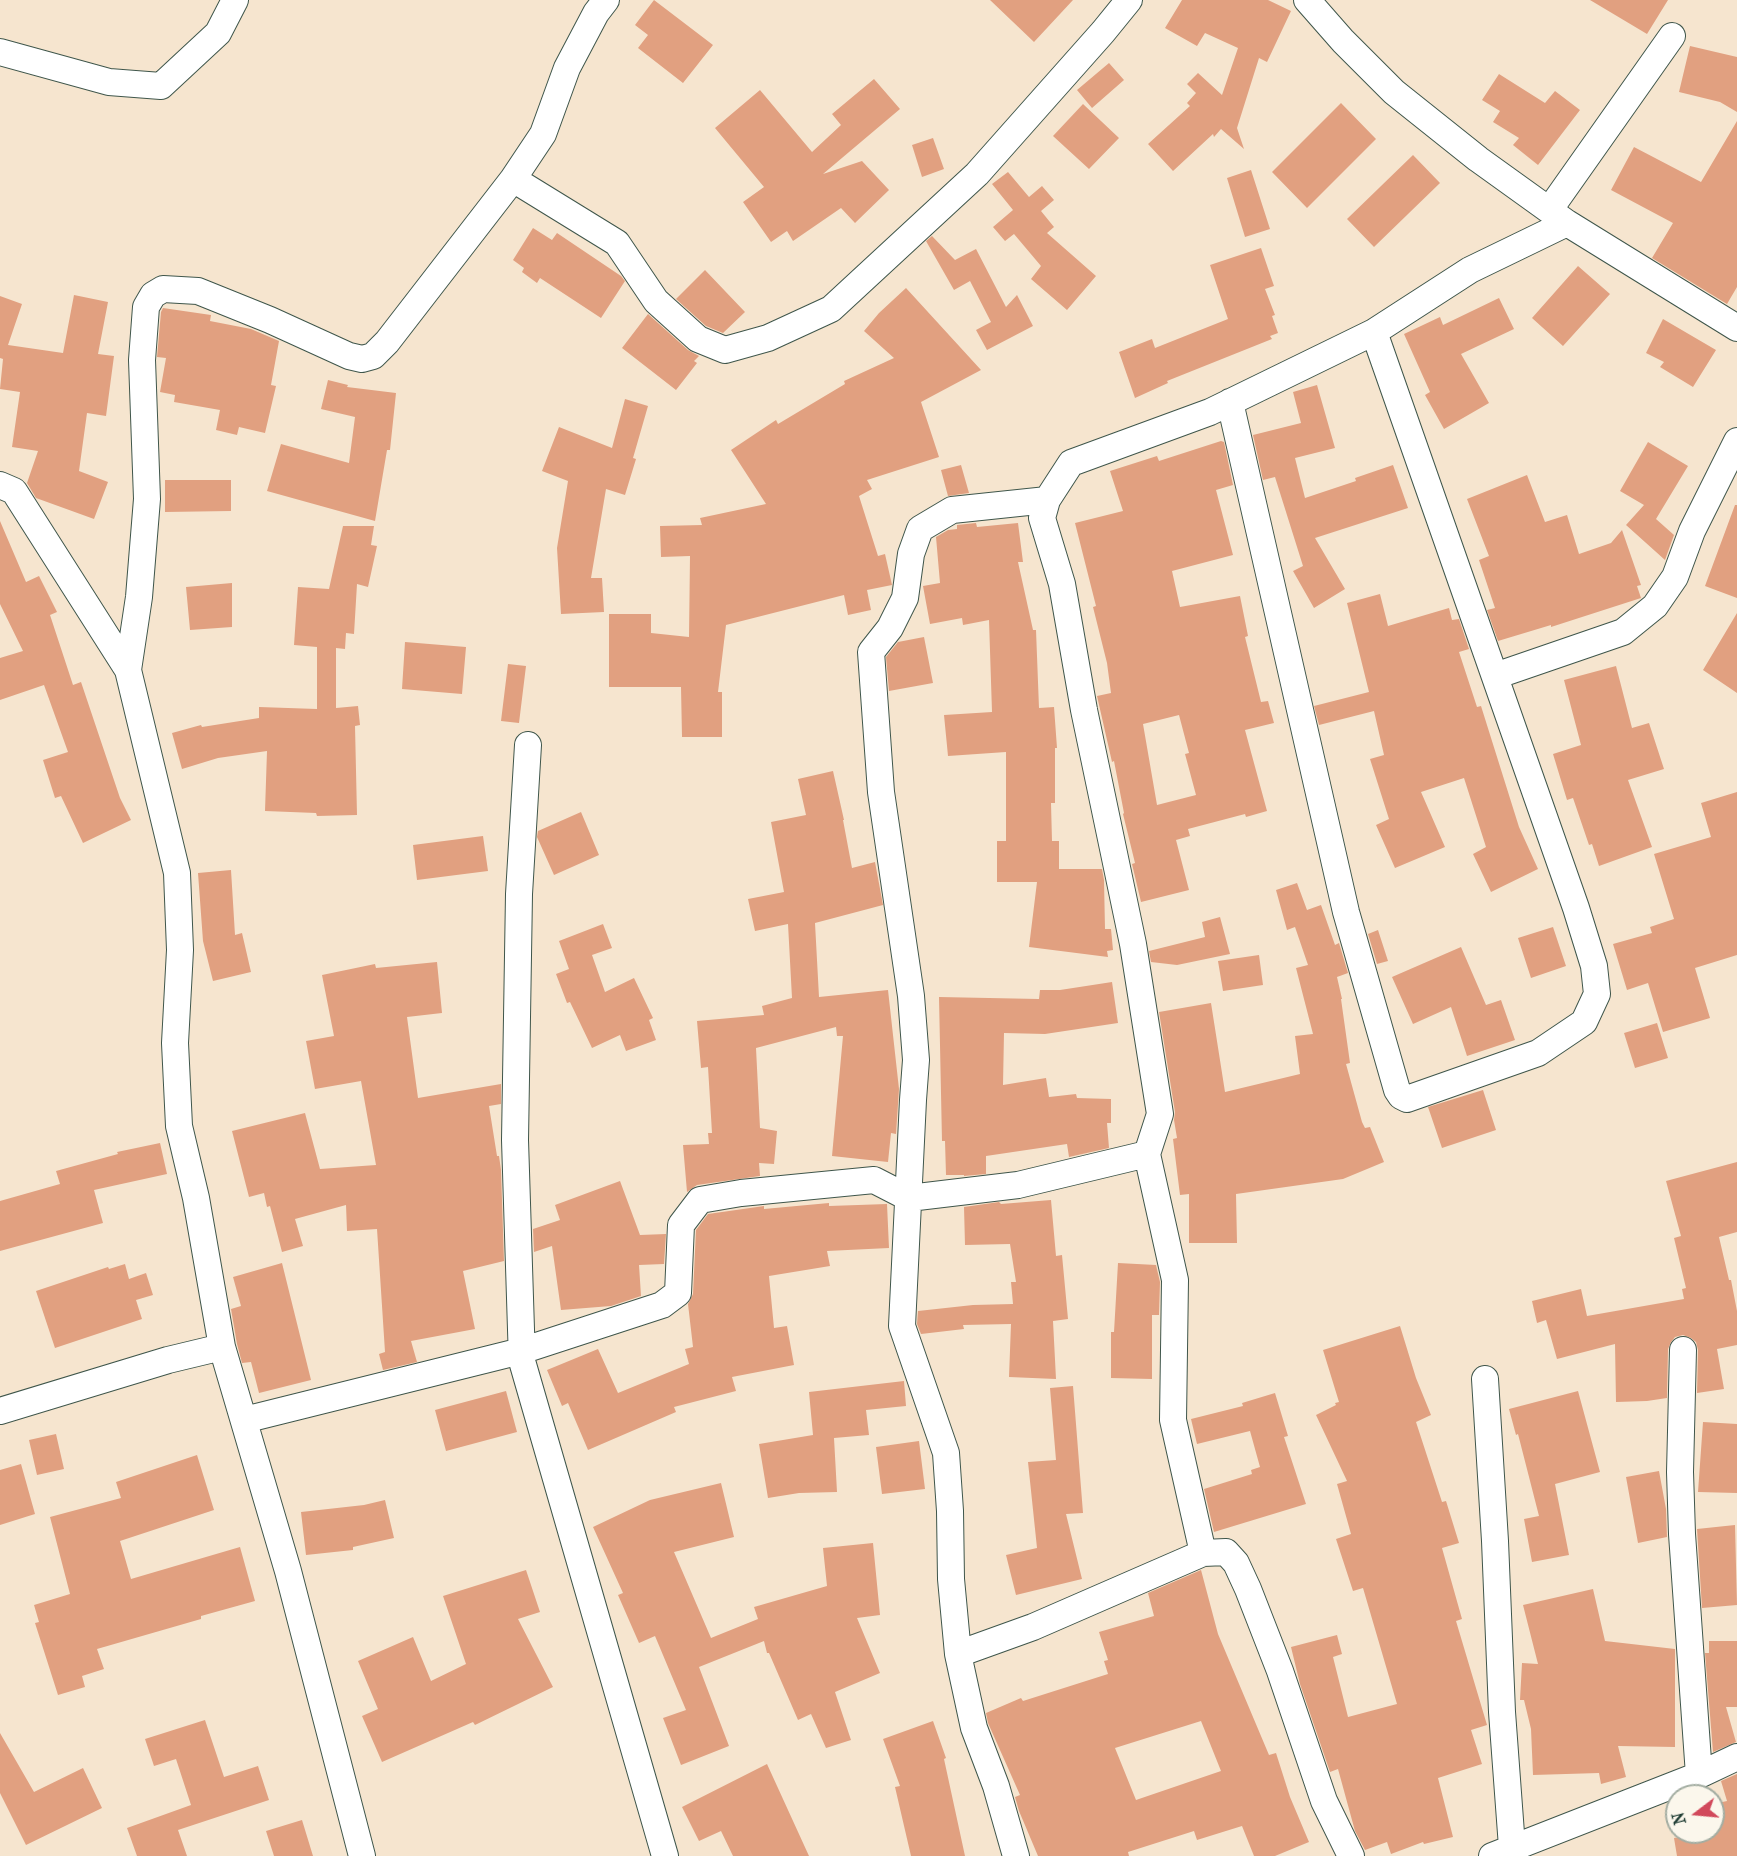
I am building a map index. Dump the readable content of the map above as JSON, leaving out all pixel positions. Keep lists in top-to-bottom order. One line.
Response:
{"north":"left"}
